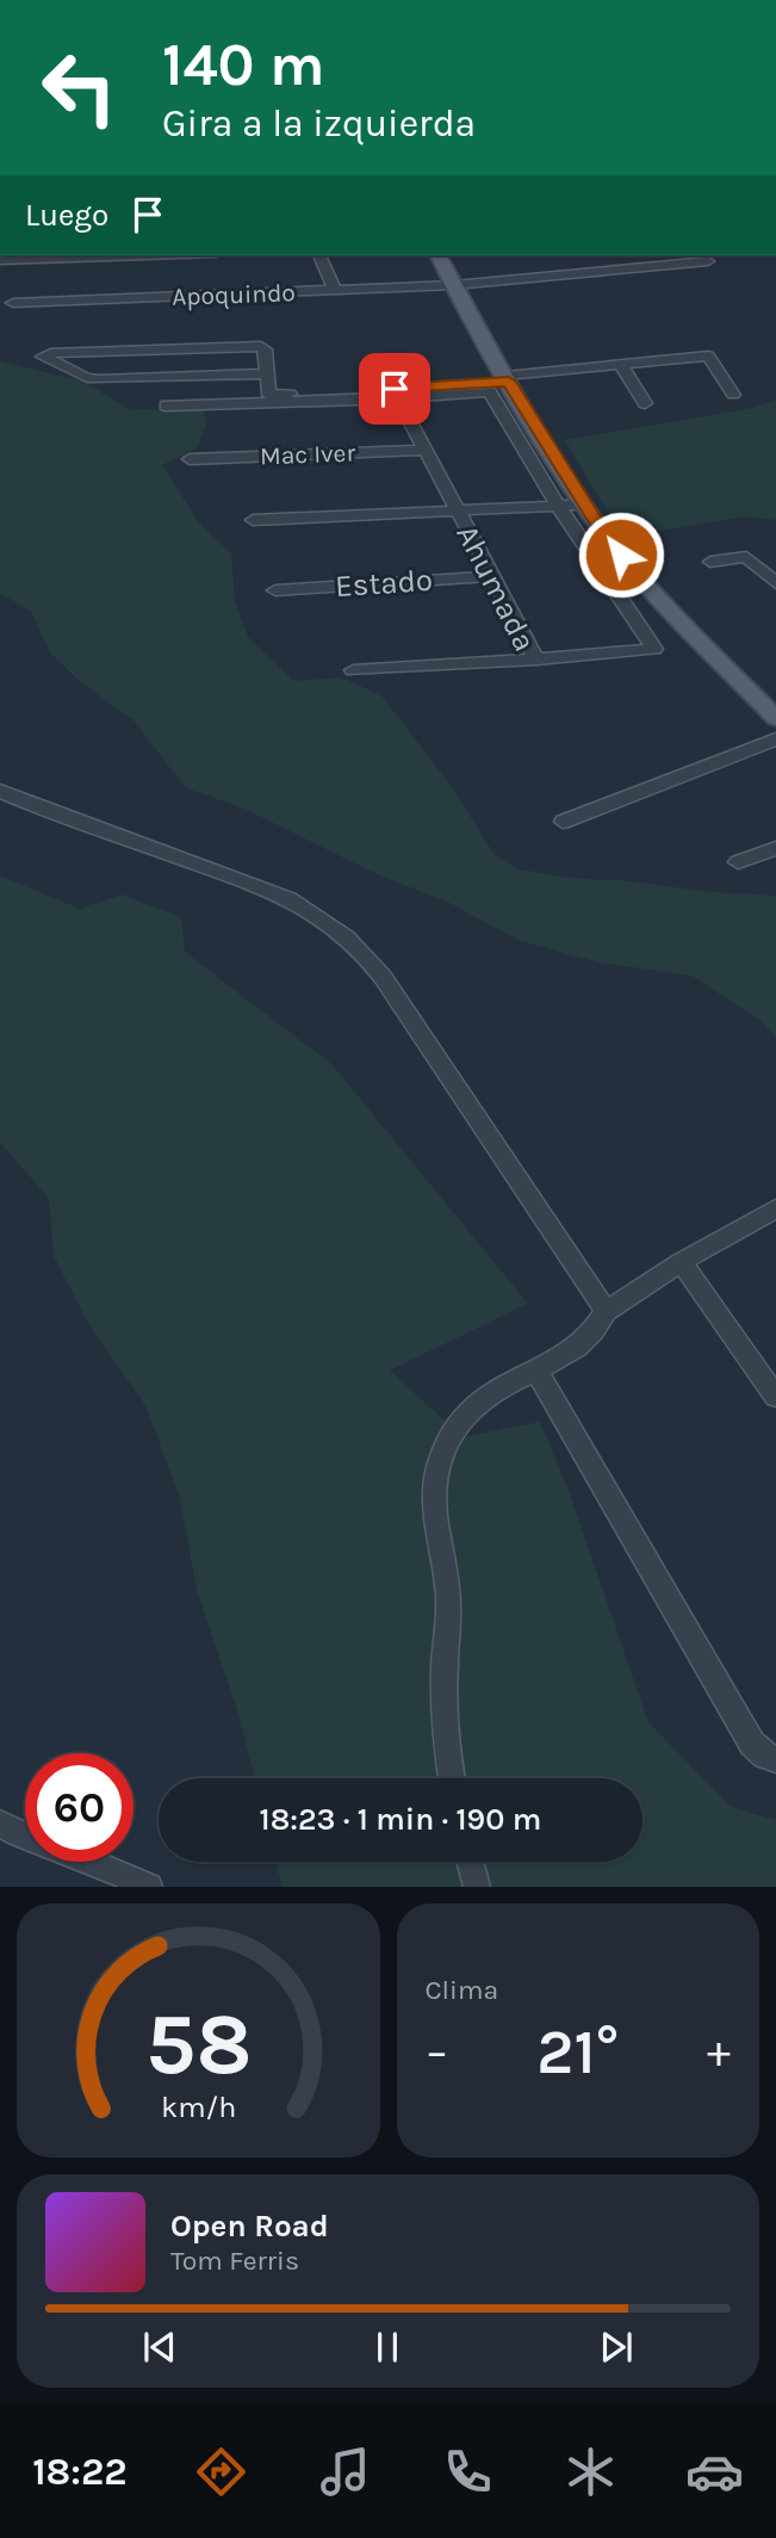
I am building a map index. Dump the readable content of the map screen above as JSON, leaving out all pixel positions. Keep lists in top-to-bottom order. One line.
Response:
{"streets":{"street":["Apoquindo","Mac Iver","Estado","Ahumada"]},"crossings":[["Mac Iver","Ahumada"],["Estado","Ahumada"]],"page":{"turn":["140 m","Gira a la izquierda"],"then":"Luego","limit":"60","trip":"18:23 · 1 min · 190 m","tile":"Clima","heat":["−","21°","+"],"song":["Open Road","Tom Ferris"],"tabs":"18:22","gauge":["58","km/h"]}}
